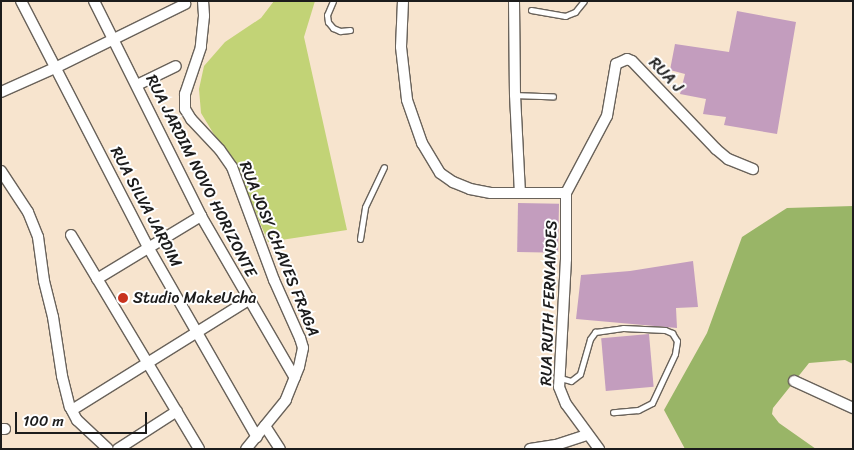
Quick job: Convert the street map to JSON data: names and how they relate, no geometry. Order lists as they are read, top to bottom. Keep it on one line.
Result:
{"streets":{"street":["RUA J","RUA JARDIM NOVO HORIZONTE","RUA SILVA JARDIM","RUA JOSY CHAVES FRAGA","RUA RUTH FERNANDES"]},"crossings":[["RUA J","RUA RUTH FERNANDES"],["RUA JARDIM NOVO HORIZONTE","RUA JOSY CHAVES FRAGA"],["RUA SILVA JARDIM","RUA JOSY CHAVES FRAGA"]],"places":["Studio MakeUcha"],"scale_bar":"100 m"}
